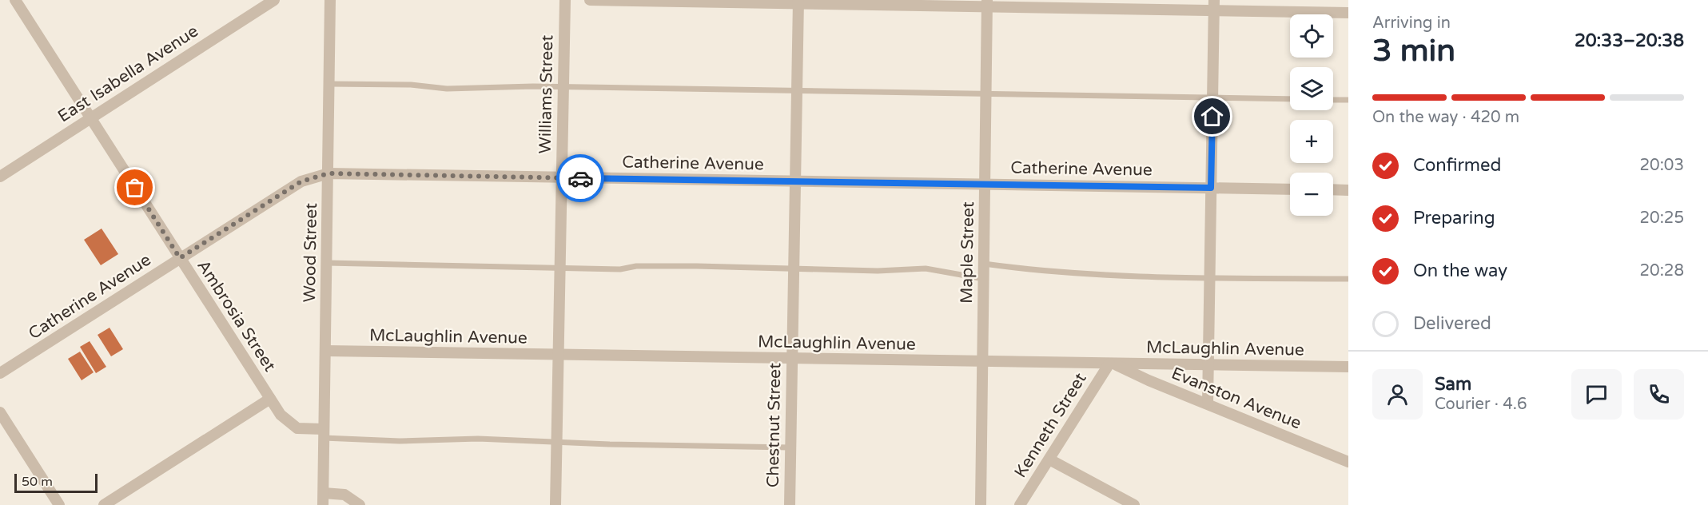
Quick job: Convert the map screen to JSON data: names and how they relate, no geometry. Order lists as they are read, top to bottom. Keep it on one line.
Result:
{"streets":{"street":["East Isabella Avenue","Williams Street","Catherine Avenue","Wood Street","Maple Street","Ambrosia Street","McLaughlin Avenue","Evanston Avenue","Chestnut Street","Kenneth Street"]},"crossings":[["East Isabella Avenue","Ambrosia Street"],["Williams Street","Catherine Avenue"],["Williams Street","McLaughlin Avenue"],["Catherine Avenue","Wood Street"],["Catherine Avenue","Maple Street"],["Catherine Avenue","Ambrosia Street"],["Catherine Avenue","Chestnut Street"],["Wood Street","Ambrosia Street"],["Wood Street","McLaughlin Avenue"],["Maple Street","McLaughlin Avenue"],["McLaughlin Avenue","Evanston Avenue"],["McLaughlin Avenue","Chestnut Street"],["McLaughlin Avenue","Kenneth Street"],["Evanston Avenue","Kenneth Street"]],"scale_bar":"50 m","page":{"heading":["3 min","Arriving in","20:33–20:38"],"panel":["Sam","Courier · 4.6"],"map_buttons":["+","−"],"bar":"On the way · 420 m","list":[["Confirmed","20:03"],["Preparing","20:25"],["On the way","20:28"],"Delivered"],"scale":"50 m"}}
